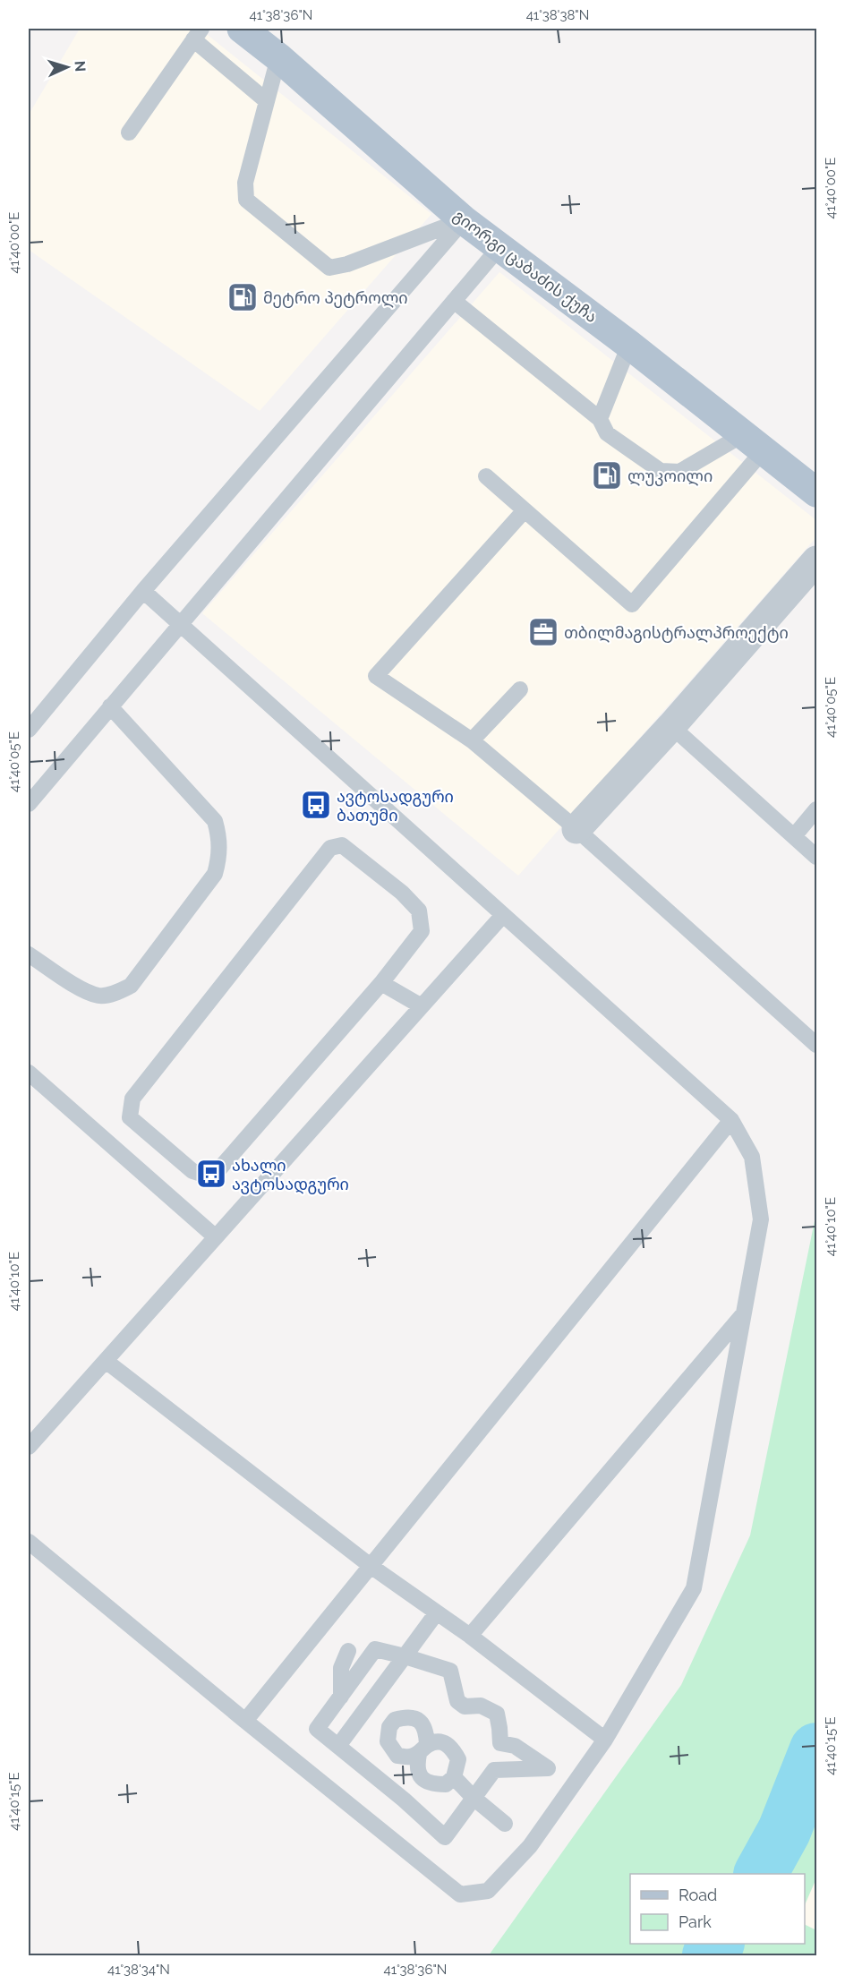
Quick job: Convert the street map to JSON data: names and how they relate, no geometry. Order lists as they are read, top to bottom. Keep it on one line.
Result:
{"streets":{"main road":["გიორგი ცაბაძის ქუჩა"]},"places":{"fuel station":["მეტრო პეტროლი","ლუკოილი"],"office":["თბილმაგისტრალპროექტი"],"bus stop":["ავტოსადგური ბათუმი","ახალი ავტოსადგური"]},"legend":["Road","Park"],"north":"right","coordinates":["41°38'36\"N","41°38'38\"N","41°40'00\"E","41°40'05\"E","41°40'10\"E","41°40'15\"E","41°38'34\"N"]}
